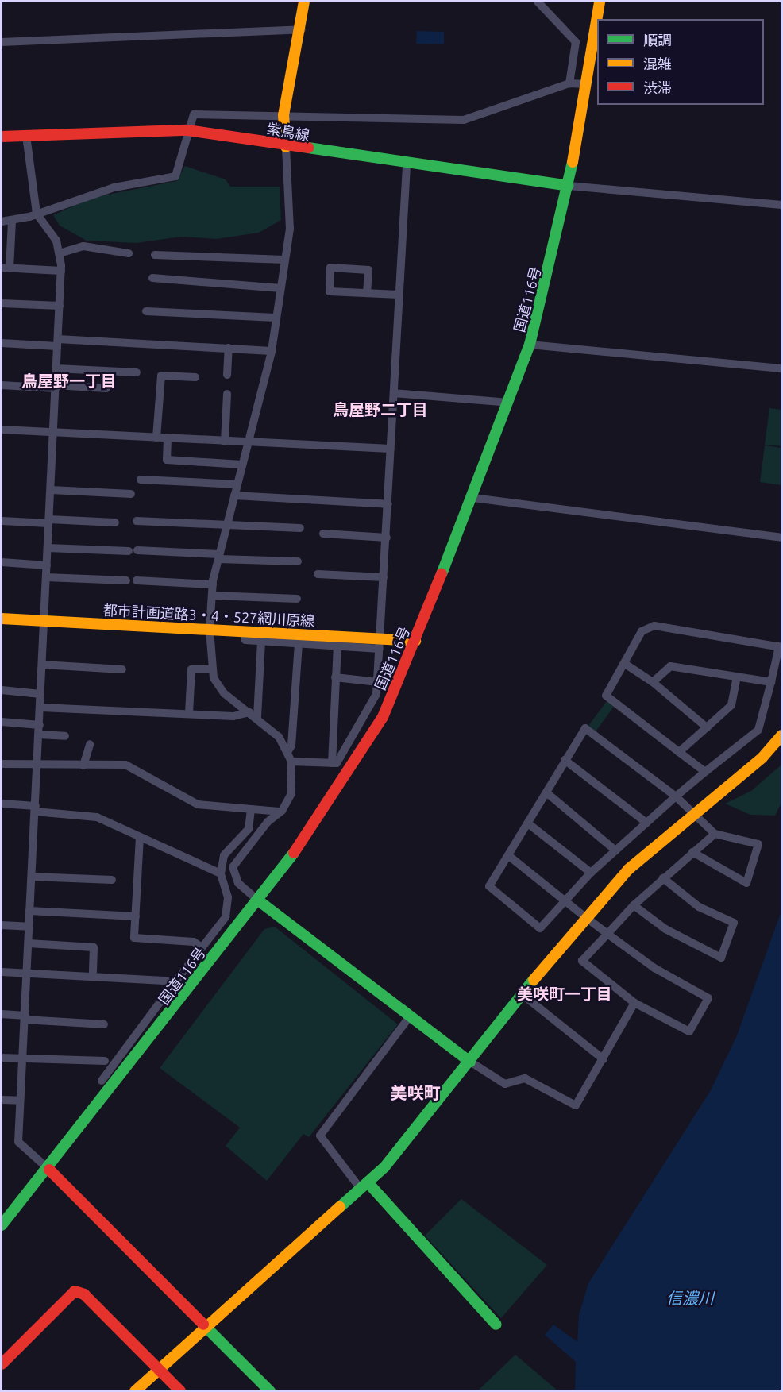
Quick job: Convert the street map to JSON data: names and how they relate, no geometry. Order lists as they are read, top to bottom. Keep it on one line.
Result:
{"streets":{"main road":["紫鳥線","国道116号","都市計画道路3・4・527網川原線"]},"crossings":[["紫鳥線","国道116号"],["国道116号","都市計画道路3・4・527網川原線"]],"districts":["鳥屋野一丁目","鳥屋野二丁目","美咲町一丁目","美咲町"],"water":["信濃川"],"legend":["順調","混雑","渋滞"]}
